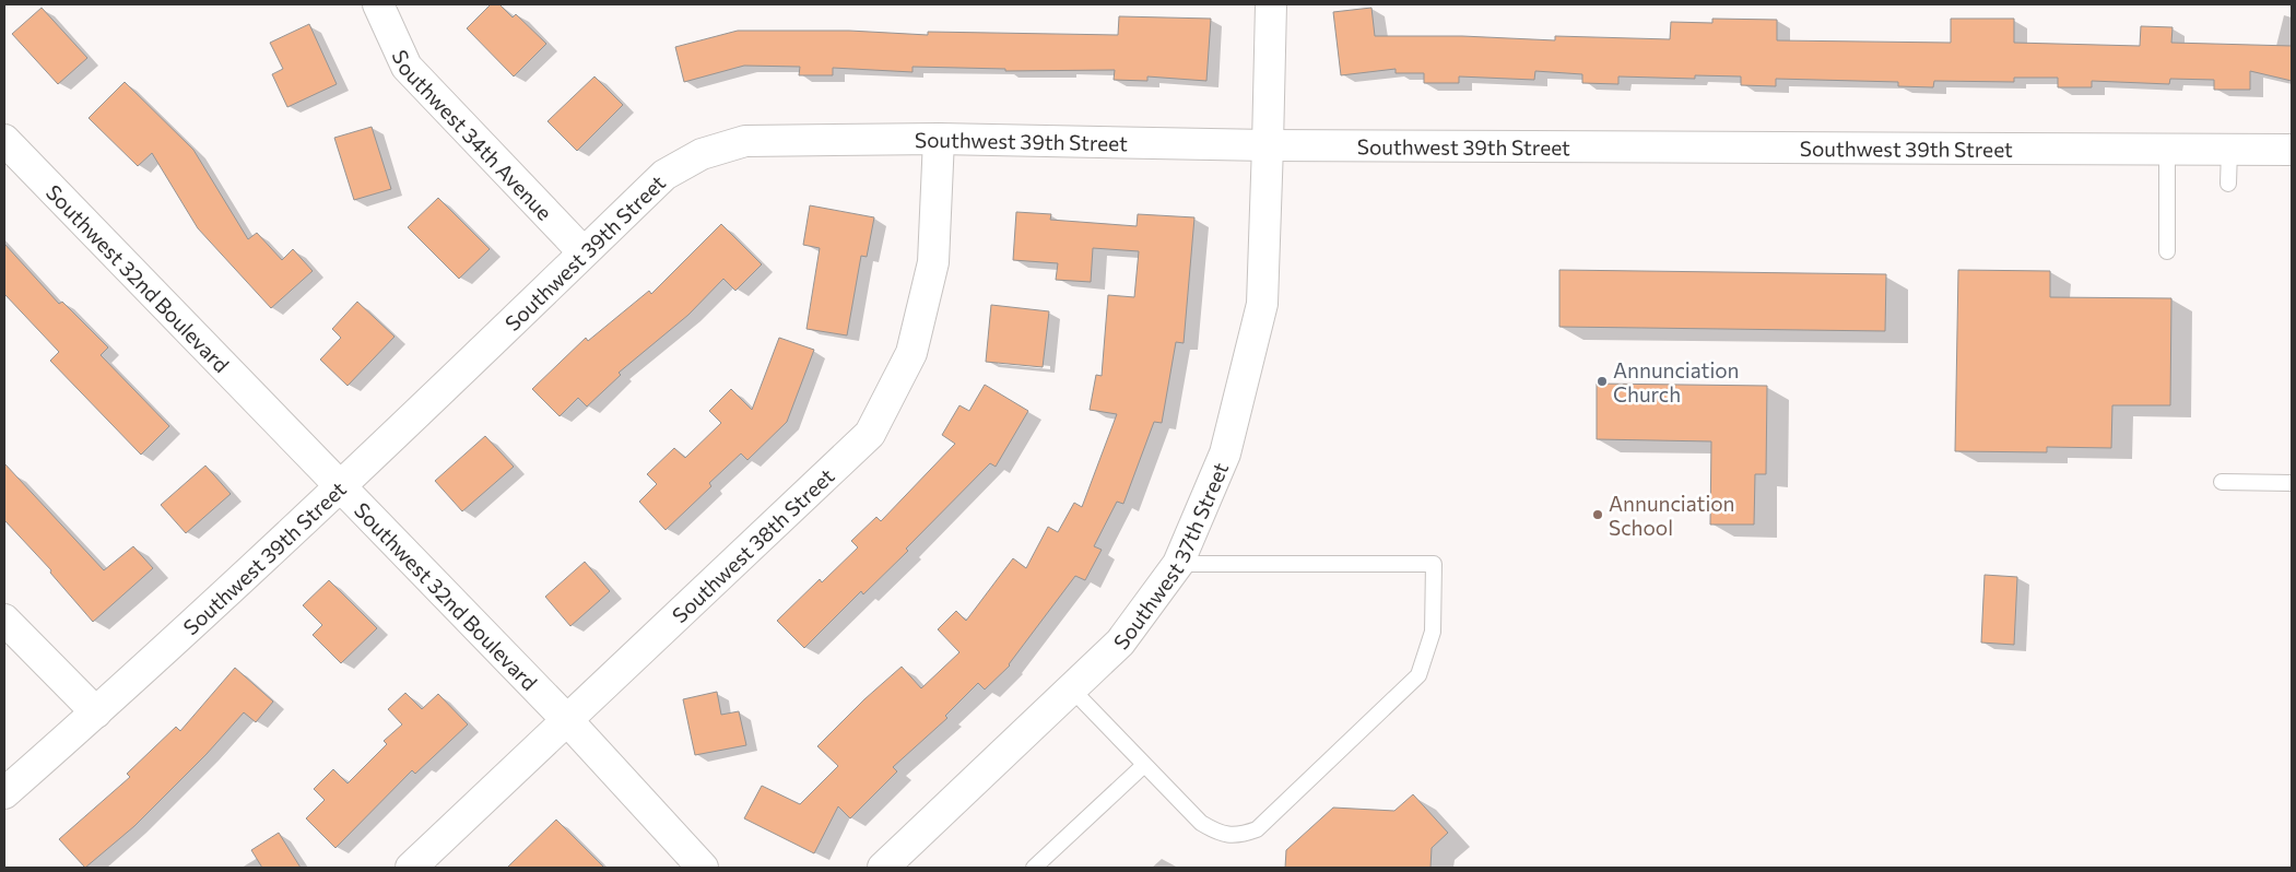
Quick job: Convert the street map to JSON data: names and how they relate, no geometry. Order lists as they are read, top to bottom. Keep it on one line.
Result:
{"streets":{"street":["Southwest 34th Avenue","Southwest 39th Street","Southwest 32nd Boulevard","Southwest 38th Street","Southwest 37th Street"]},"crossings":[["Southwest 34th Avenue","Southwest 39th Street"],["Southwest 39th Street","Southwest 32nd Boulevard"],["Southwest 39th Street","Southwest 38th Street"],["Southwest 39th Street","Southwest 37th Street"],["Southwest 32nd Boulevard","Southwest 38th Street"]],"places":["Annunciation Church","Annunciation School"]}
